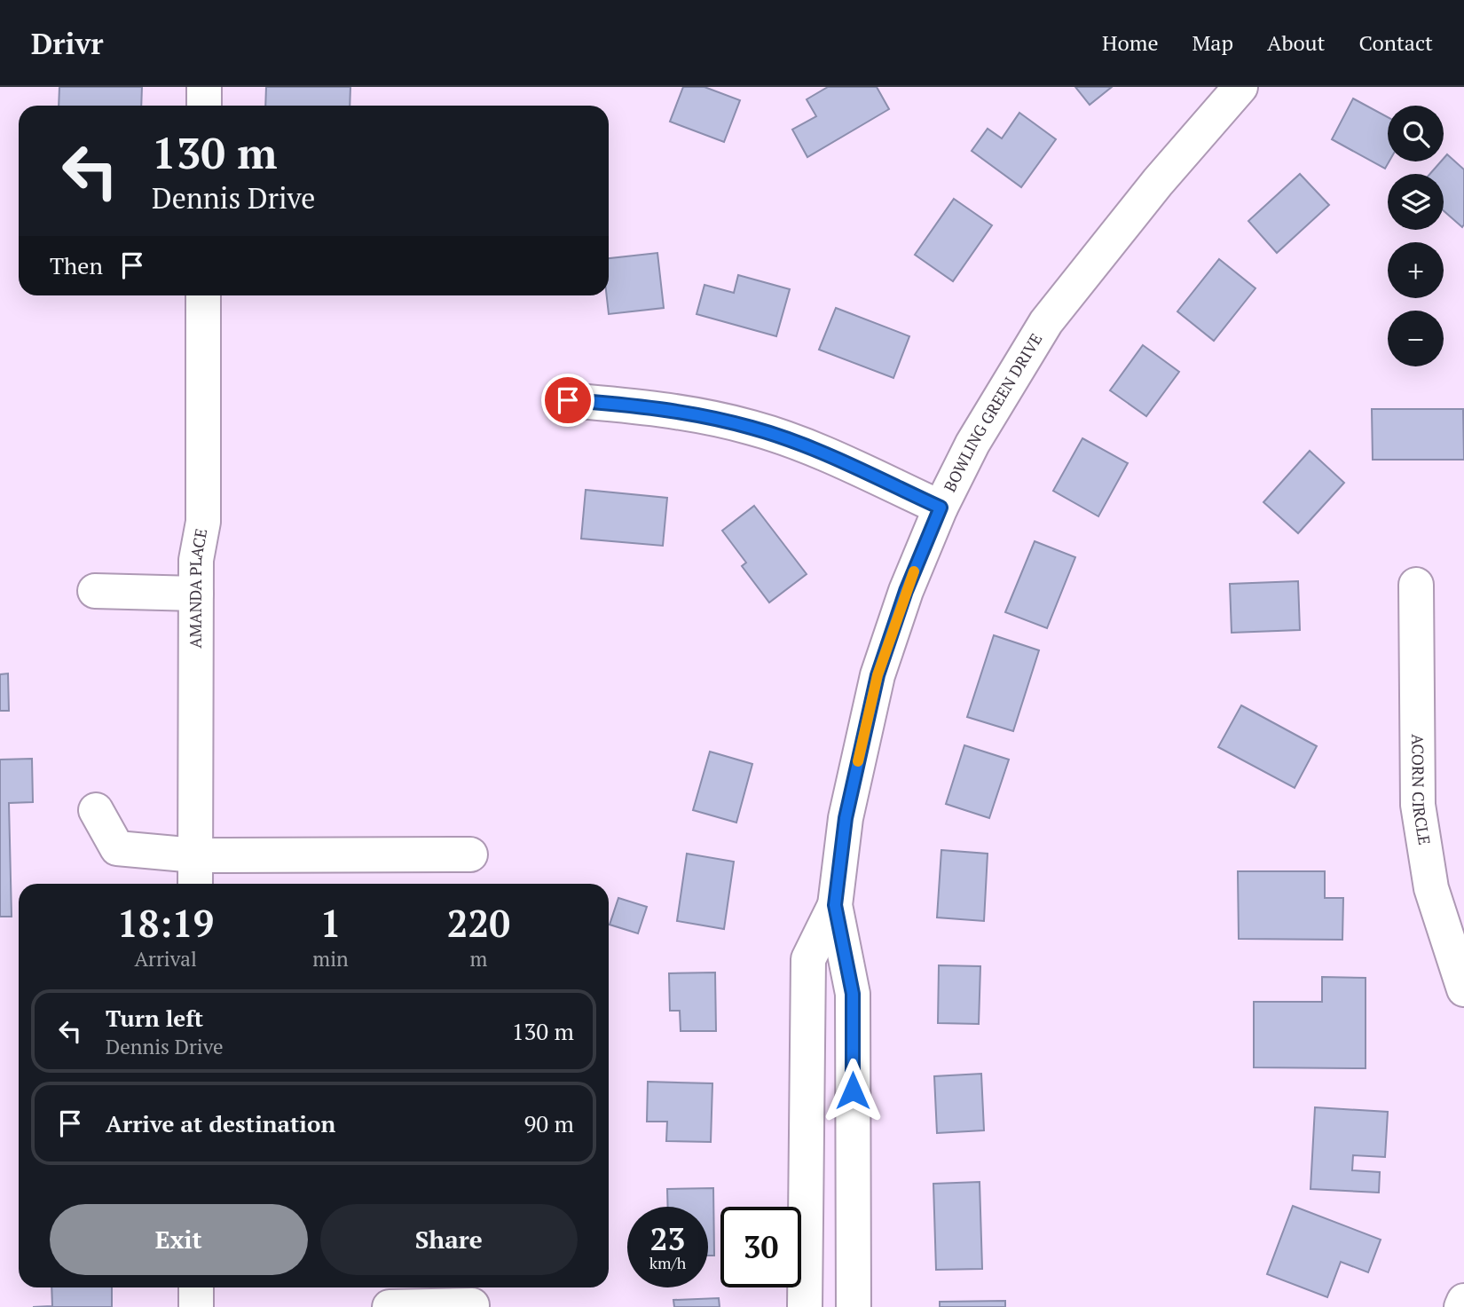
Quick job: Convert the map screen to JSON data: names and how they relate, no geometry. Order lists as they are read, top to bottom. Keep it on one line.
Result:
{"streets":{"street":["BOWLING GREEN DRIVE","AMANDA PLACE","ACORN CIRCLE"]},"page":{"header":"Drivr","nav":["Home","Map","About","Contact"],"map_buttons":["+","−"],"turn":["130 m","Dennis Drive"],"then":"Then","eta":["18:19","Arrival","1","min","220","m"],"list":[{"name":"Turn left","note":"Dennis Drive","value":"130 m"},{"name":"Arrive at destination","value":"90 m"}],"buttons":["Exit","Share"],"speed":"23 km/h","limit":"30"}}
